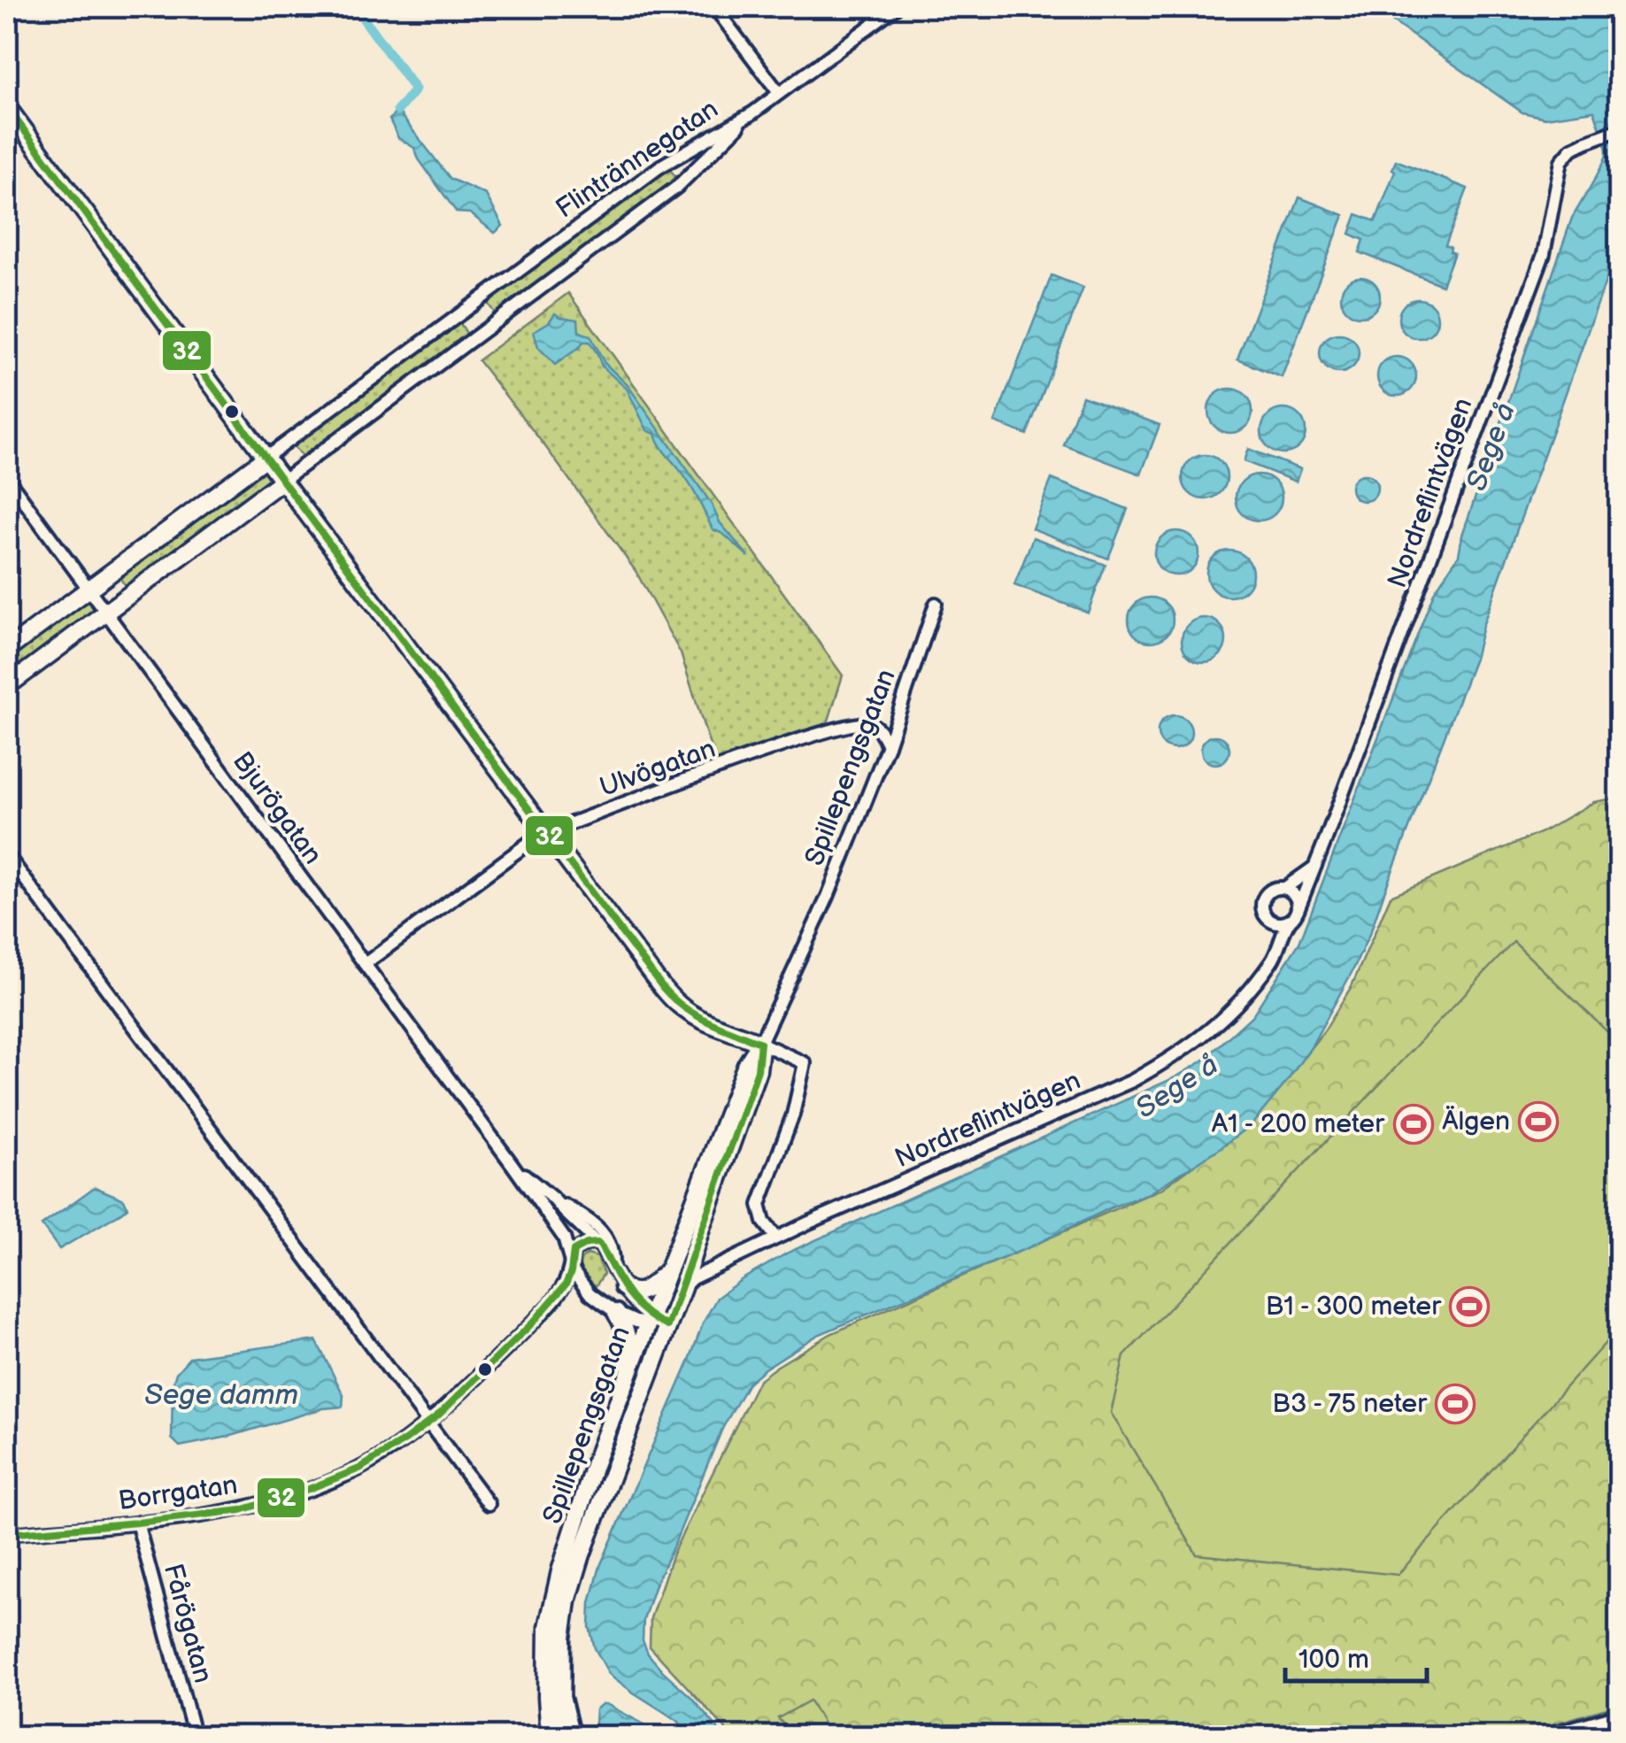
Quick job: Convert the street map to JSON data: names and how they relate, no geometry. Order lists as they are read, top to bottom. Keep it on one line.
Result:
{"streets":{"street":["Flintrännegatan","Nordreflintvägen","Spillepengsgatan","Ulvögatan","Bjurögatan","Borrgatan","Fårögatan"]},"crossings":[["Flintrännegatan","Bjurögatan"],["Nordreflintvägen","Spillepengsgatan"],["Spillepengsgatan","Ulvögatan"],["Spillepengsgatan","Bjurögatan"],["Ulvögatan","Bjurögatan"],["Bjurögatan","Borrgatan"],["Borrgatan","Fårögatan"]],"water":["Sege å","Sege damm"],"places":{"sports":["Älgen","A1 - 200 meter","B1 - 300 meter","B3 - 75 neter"]},"lines":["transit line 32"],"scale_bar":"100 m"}
